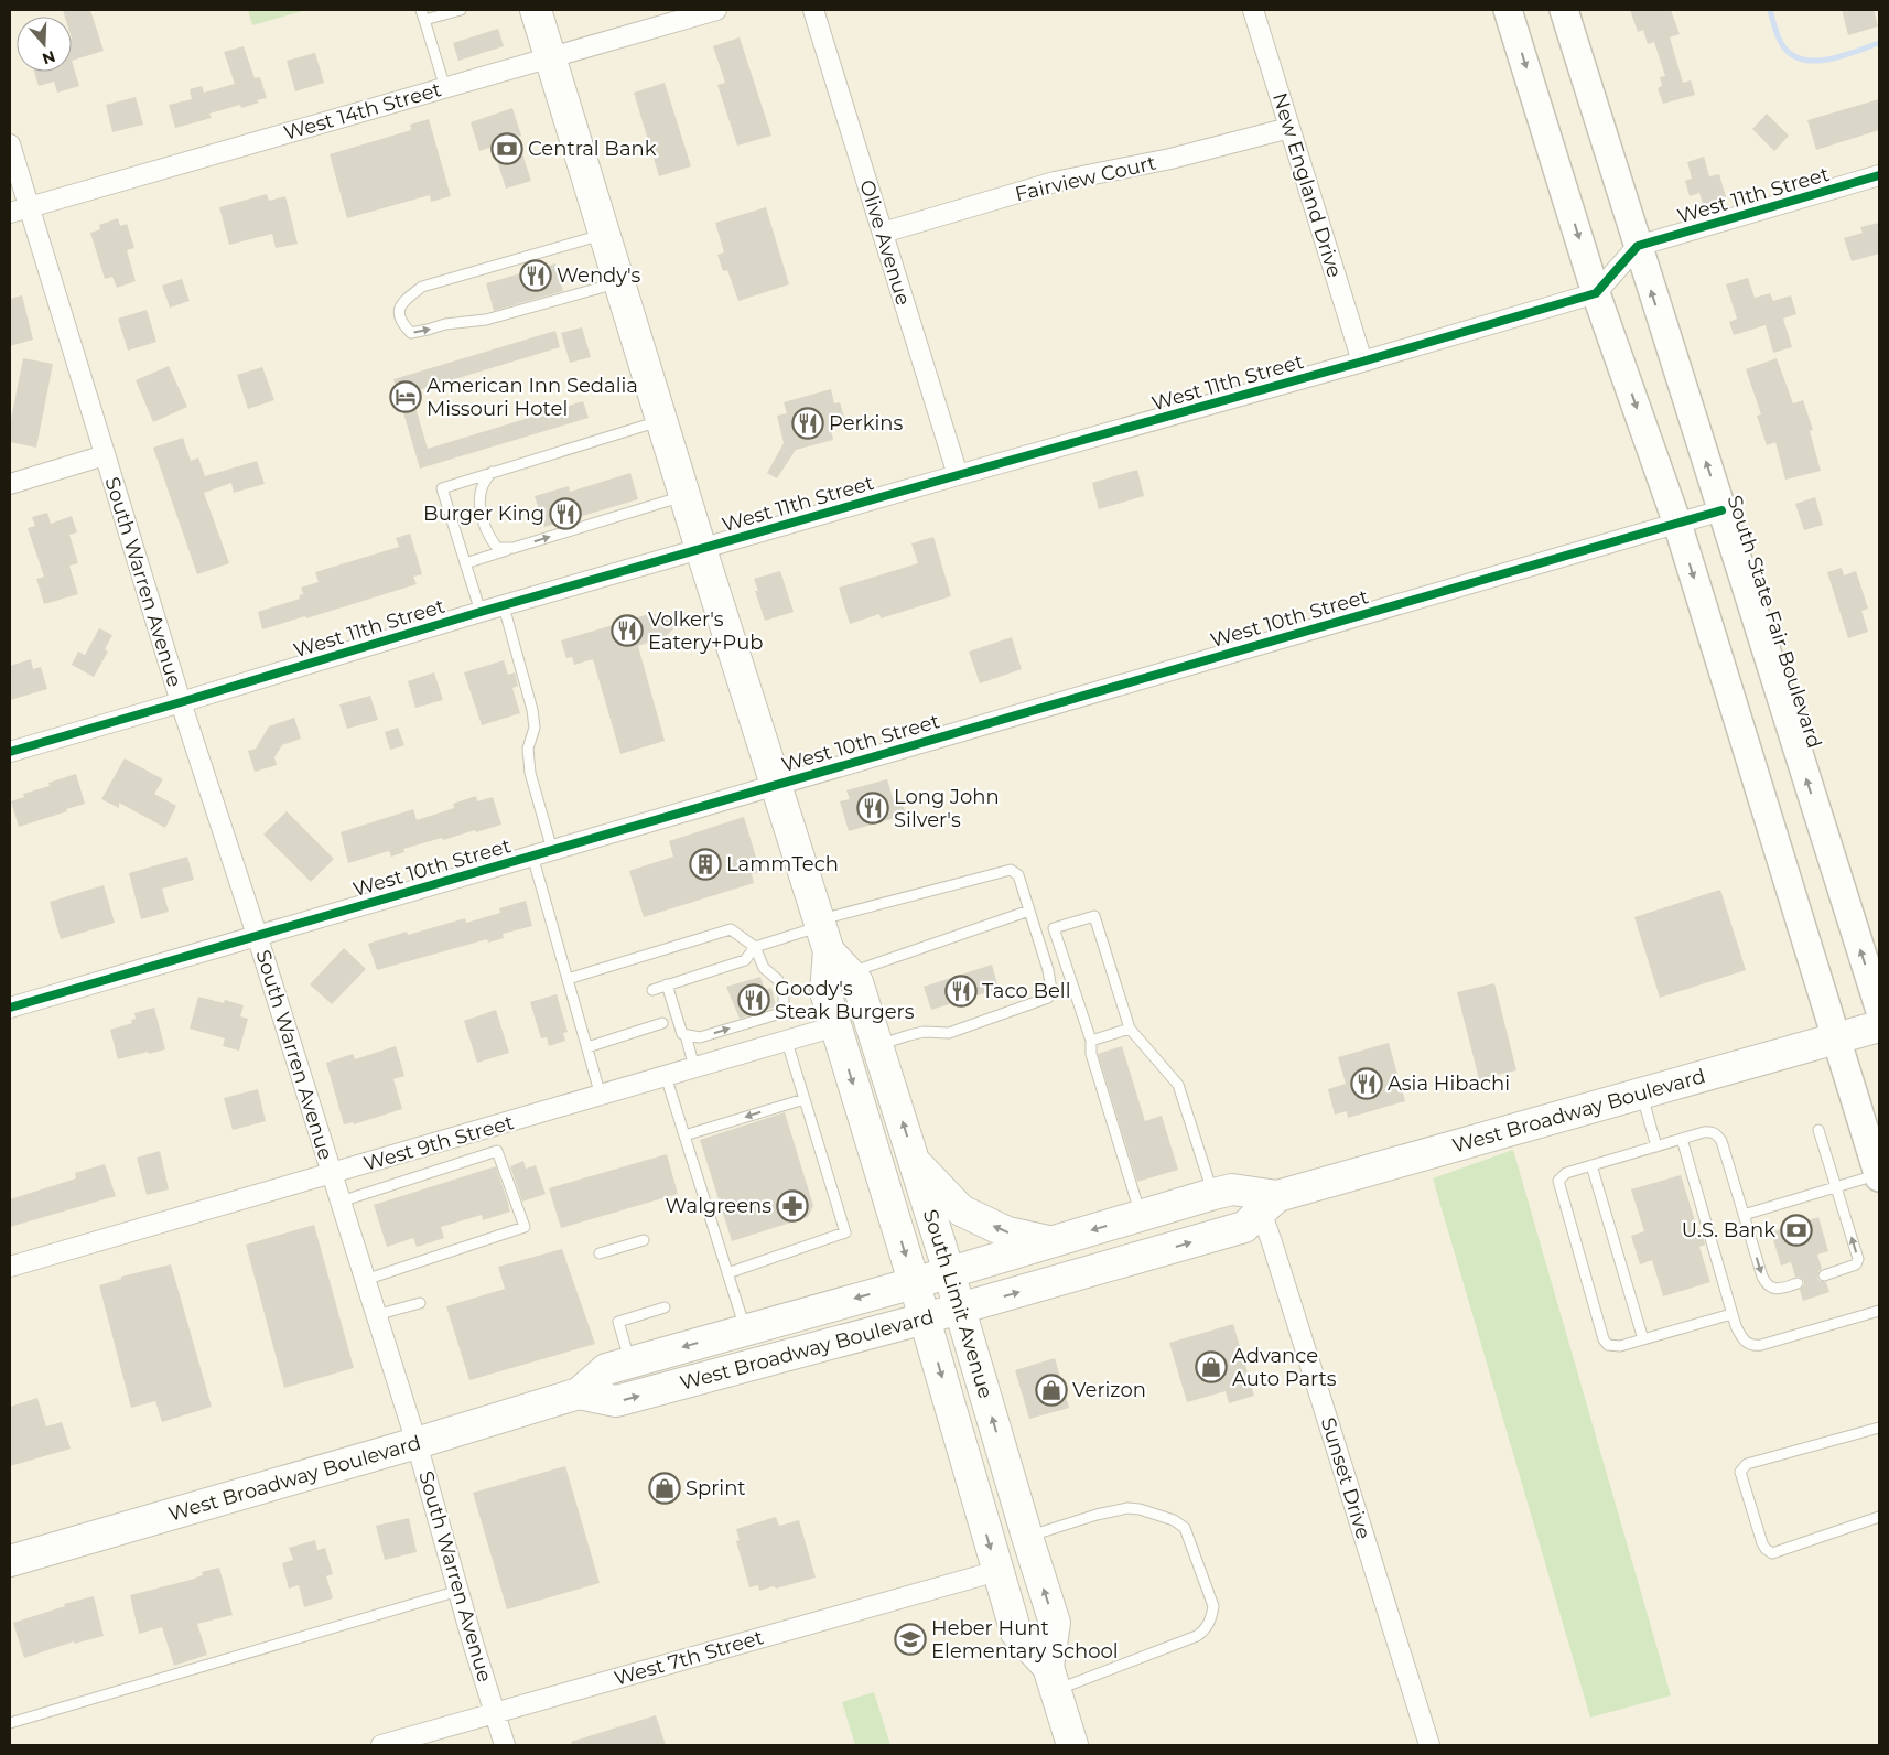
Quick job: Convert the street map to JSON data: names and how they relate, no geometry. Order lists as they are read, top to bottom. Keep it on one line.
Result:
{"streets":{"highway":["West Broadway Boulevard","South Limit Avenue"],"street":["West 14th Street","Fairview Court","New England Drive","West 11th Street","Olive Avenue","South Warren Avenue","West 10th Street","South State Fair Boulevard","West 9th Street","Sunset Drive","West 7th Street"]},"crossings":[["West 14th Street","South Warren Avenue"],["West 14th Street","South Limit Avenue"],["Fairview Court","New England Drive"],["Fairview Court","Olive Avenue"],["New England Drive","West 11th Street"],["West 11th Street","Olive Avenue"],["West 11th Street","South Warren Avenue"],["West 11th Street","South State Fair Boulevard"],["West 11th Street","South Limit Avenue"],["South Warren Avenue","West 10th Street"],["South Warren Avenue","West Broadway Boulevard"],["South Warren Avenue","West 9th Street"],["South Warren Avenue","West 7th Street"],["West 10th Street","South State Fair Boulevard"],["West 10th Street","South Limit Avenue"],["West Broadway Boulevard","South Limit Avenue"],["West Broadway Boulevard","Sunset Drive"],["West 9th Street","South Limit Avenue"],["South Limit Avenue","West 7th Street"]],"places":{"bank":["Central Bank","U.S. Bank"],"restaurant":["Wendy's","Perkins","Burger King","Volker's Eatery+Pub","Long John Silver's","Taco Bell","Goody's Steak Burgers","Asia Hibachi"],"hotel":["American Inn Sedalia Missouri Hotel"],"building":["LammTech"],"pharmacy":["Walgreens"],"shop":["Advance Auto Parts","Verizon","Sprint"],"school or university":["Heber Hunt Elementary School"]},"north":"bottom"}
